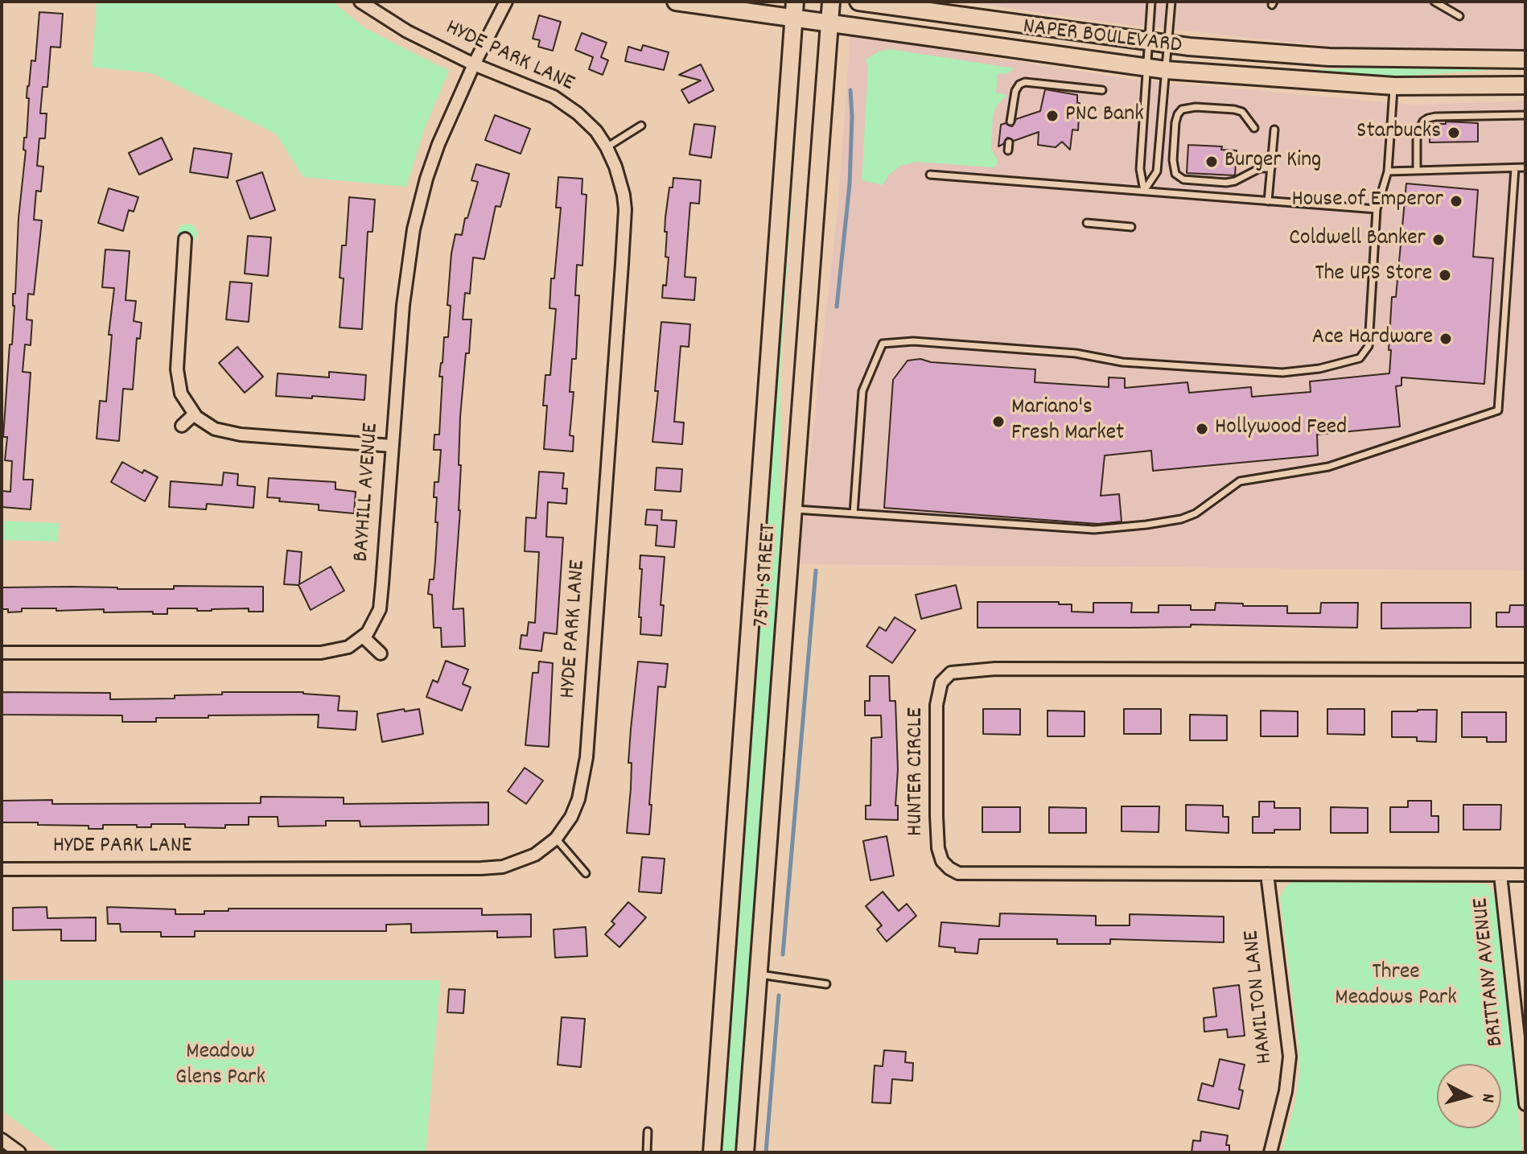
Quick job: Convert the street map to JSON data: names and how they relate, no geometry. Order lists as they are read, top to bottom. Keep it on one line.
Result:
{"streets":{"main road":["NAPER BOULEVARD","75TH STREET"],"street":["HYDE PARK LANE","BAYHILL AVENUE","HUNTER CIRCLE","BRITTANY AVENUE","HAMILTON LANE"]},"crossings":[["NAPER BOULEVARD","75TH STREET"],["HYDE PARK LANE","BAYHILL AVENUE"],["HUNTER CIRCLE","BRITTANY AVENUE"],["HUNTER CIRCLE","HAMILTON LANE"]],"parks":["Three Meadows Park","Meadow Glens Park"],"places":["PNC Bank","Starbucks","Burger King","House of Emperor","Coldwell Banker","The UPS Store","Ace Hardware","Mariano's Fresh Market","Hollywood Feed"],"north":"right"}
